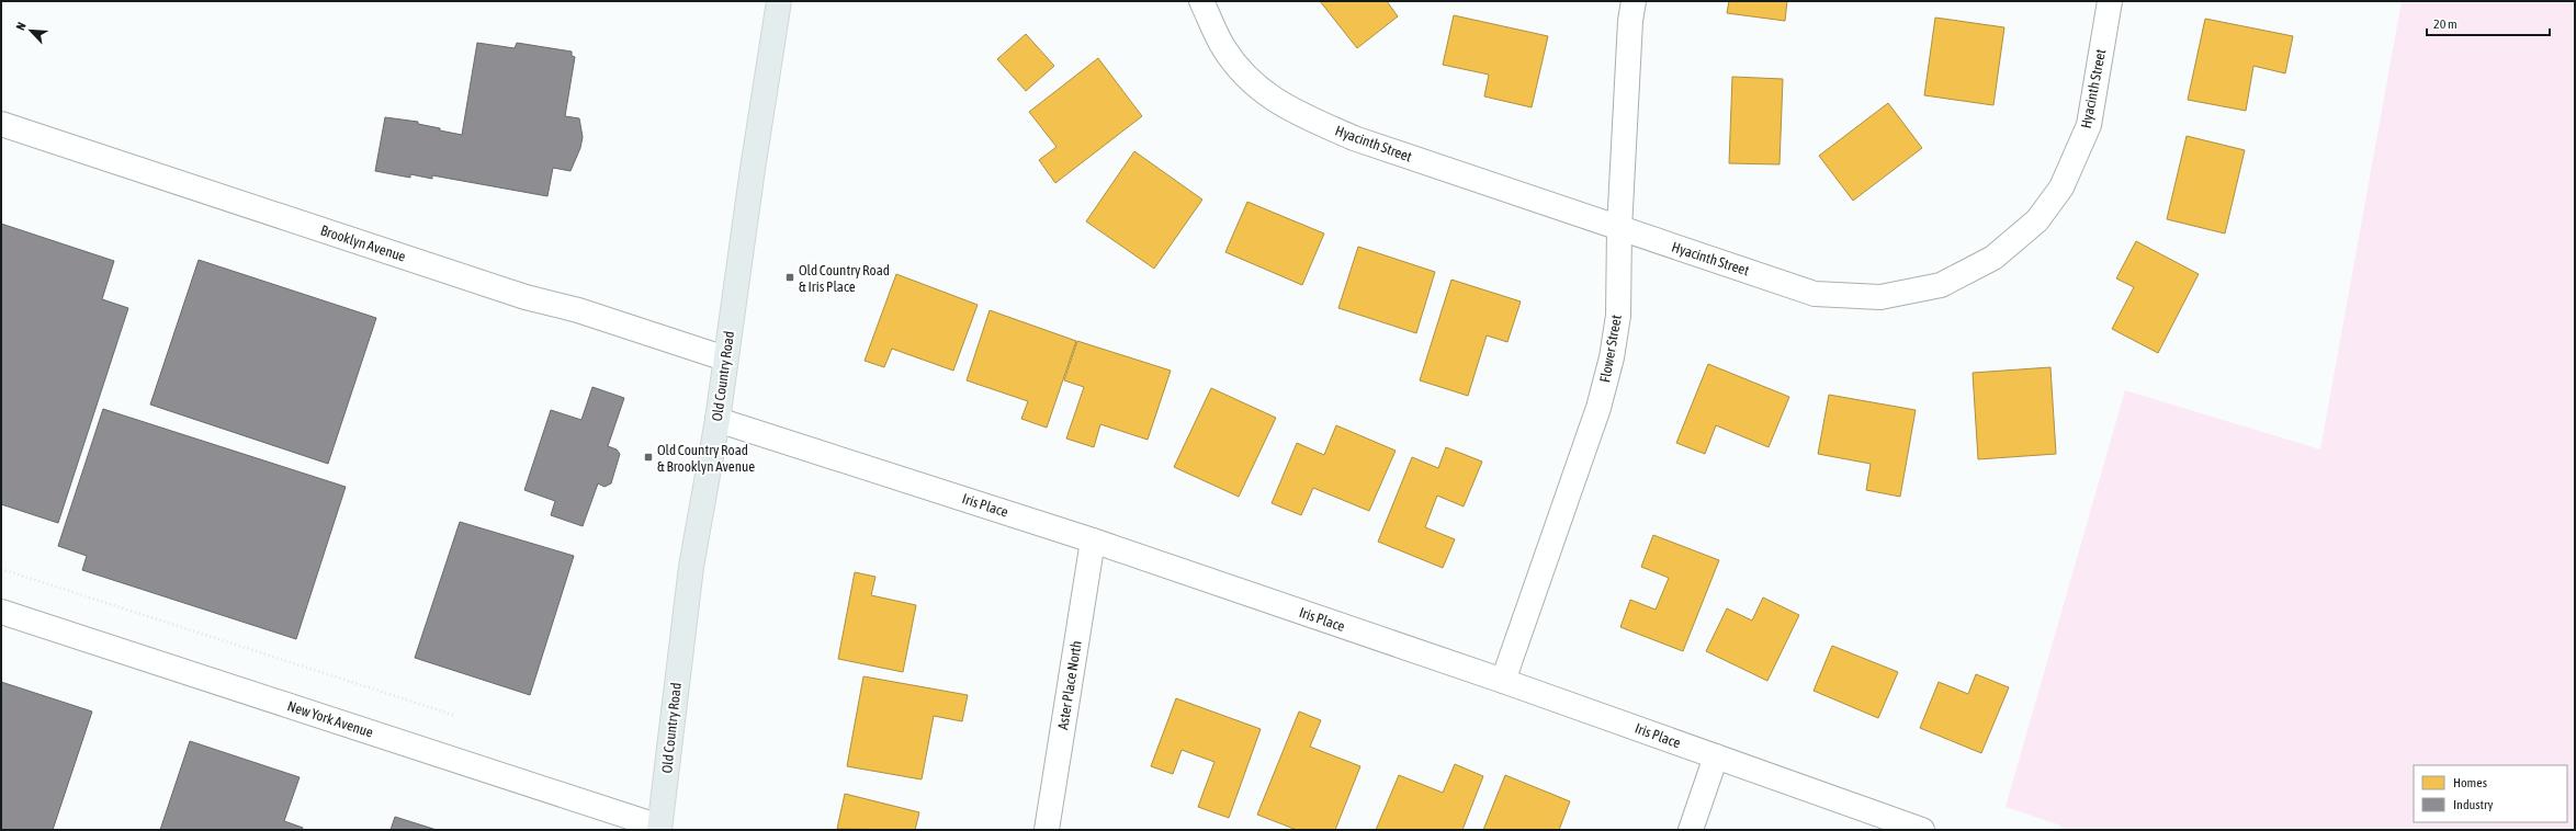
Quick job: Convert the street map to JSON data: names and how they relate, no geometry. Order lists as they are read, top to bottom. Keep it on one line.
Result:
{"streets":{"main road":["Old Country Road"],"street":["Hyacinth Street","Brooklyn Avenue","Flower Street","Iris Place","Aster Place North","New York Avenue"]},"crossings":[["Hyacinth Street","Flower Street"],["Brooklyn Avenue","Old Country Road"],["Flower Street","Iris Place"],["Old Country Road","Iris Place"],["Old Country Road","New York Avenue"],["Iris Place","Aster Place North"]],"places":{"transit":["Old Country Road & Iris Place","Old Country Road & Brooklyn Avenue"]},"legend":["Homes","Industry"],"scale_bar":"20 m","north":"top left"}
